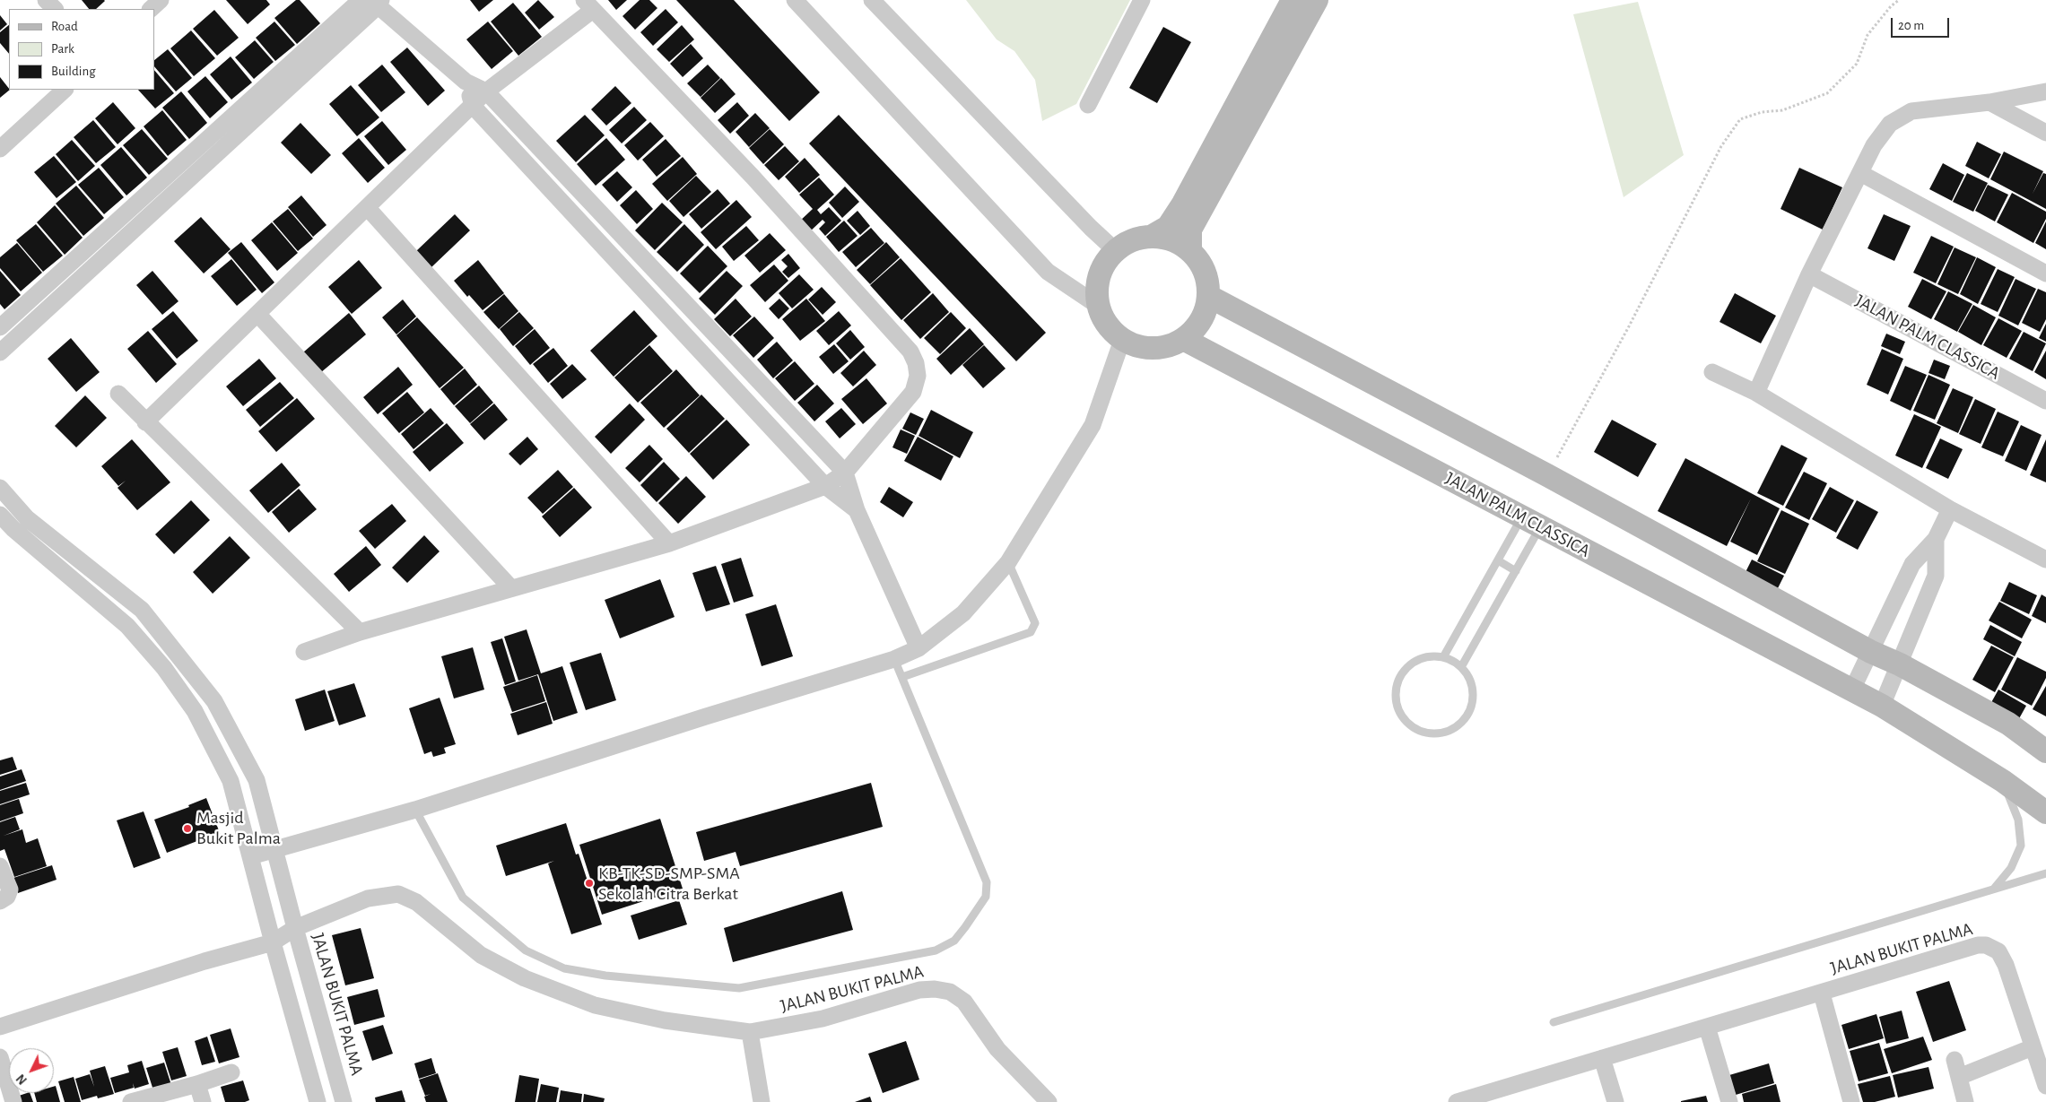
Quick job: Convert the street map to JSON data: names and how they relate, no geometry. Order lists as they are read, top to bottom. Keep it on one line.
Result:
{"streets":{"street":["JALAN PALM CLASSICA","JALAN BUKIT PALMA"]},"places":["Masjid Bukit Palma","KB-TK-SD-SMP-SMA Sekolah Citra Berkat"],"legend":["Road","Park","Building"],"scale_bar":"20 m","north":"bottom left"}
